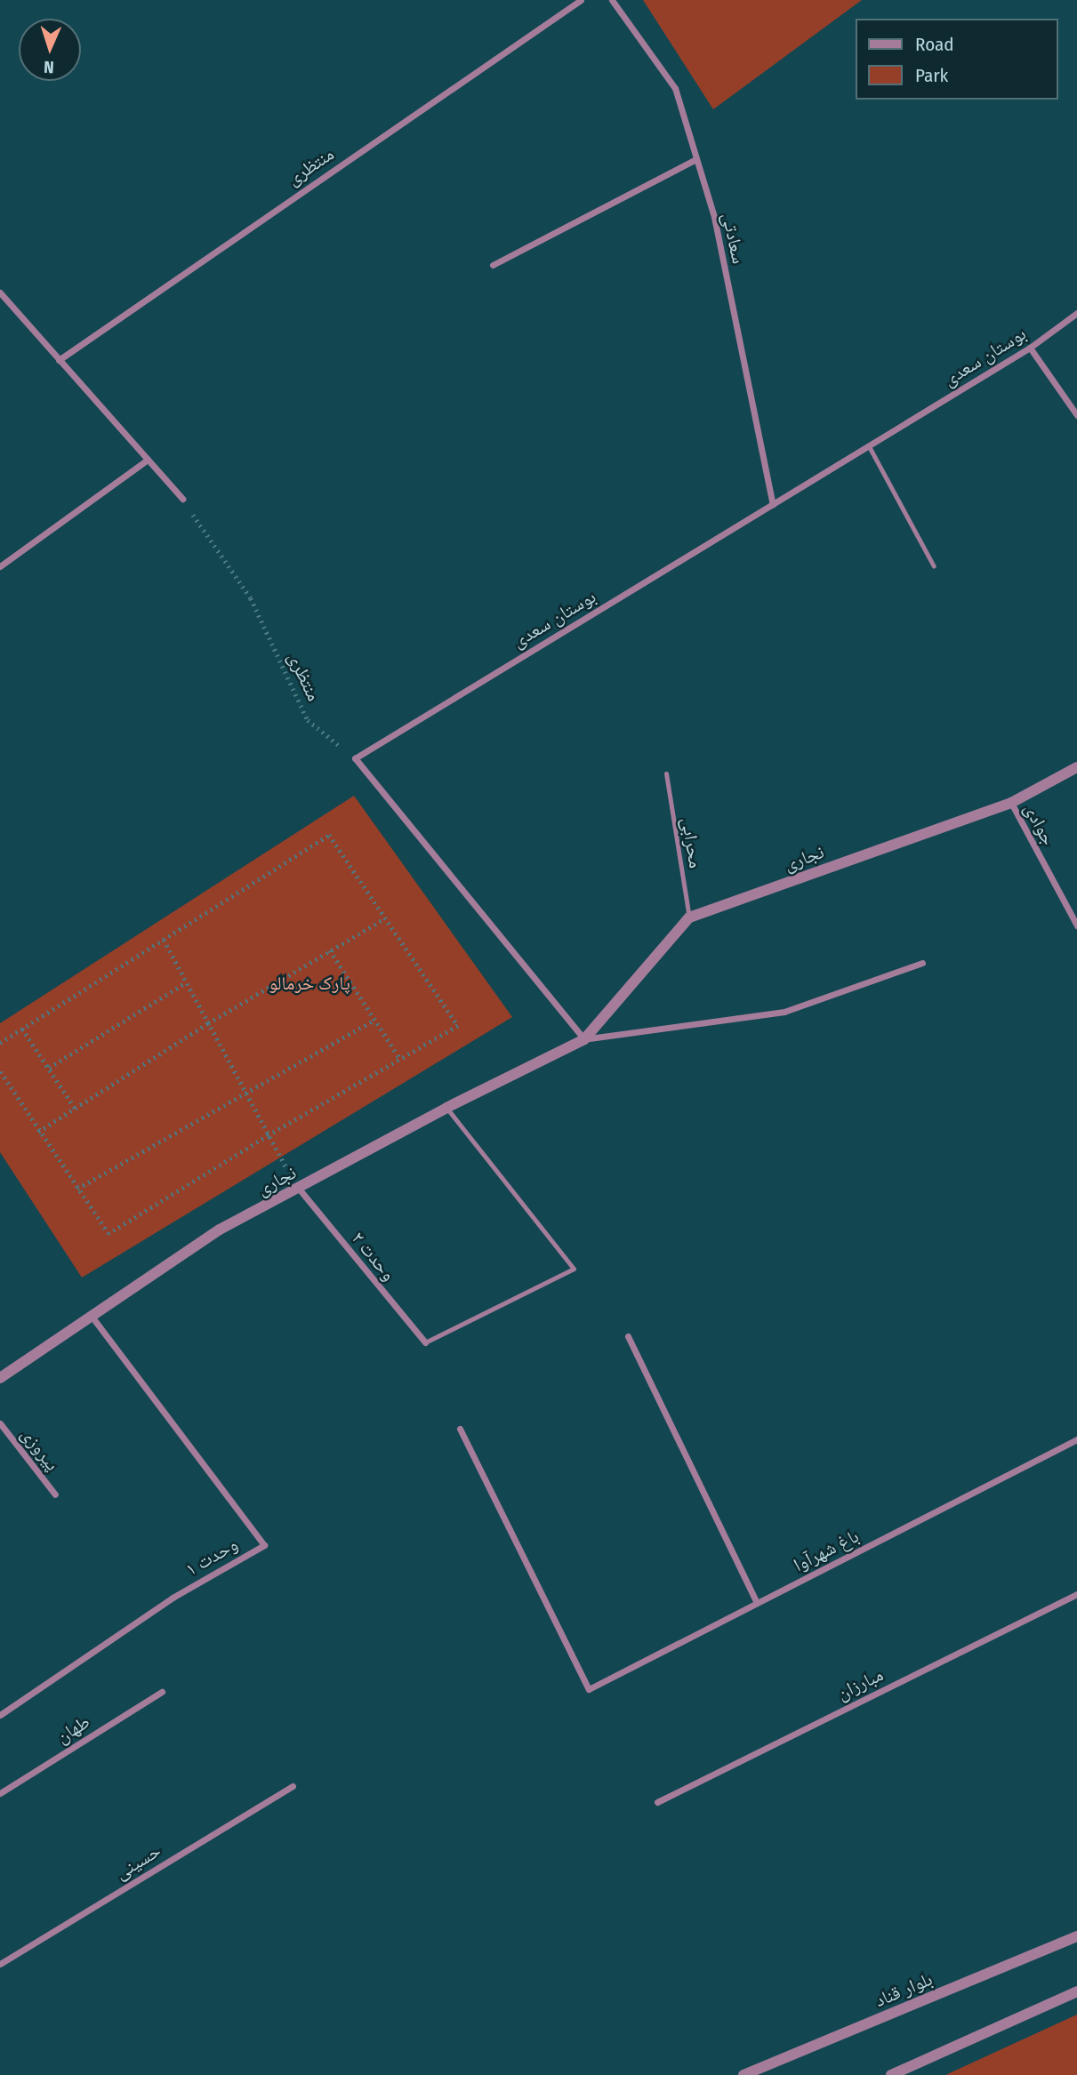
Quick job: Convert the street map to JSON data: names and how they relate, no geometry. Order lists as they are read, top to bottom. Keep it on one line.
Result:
{"streets":{"street":["منتظری","سعادتی","بوستان سعدی","جوادی","نجاری","وحدت ۲","پیروزی","باغ شهرآوا","وحدت ۱","مبارزان","طهان","حسینی","بلوار قناد"],"lane":["محرابی"]},"crossings":[["منتظری","بوستان سعدی"],["سعادتی","بوستان سعدی"],["جوادی","نجاری"],["محرابی","نجاری"],["نجاری","وحدت ۲"],["نجاری","وحدت ۱"]],"parks":["پارک خرمالو"],"legend":["Road","Park"],"north":"bottom"}
